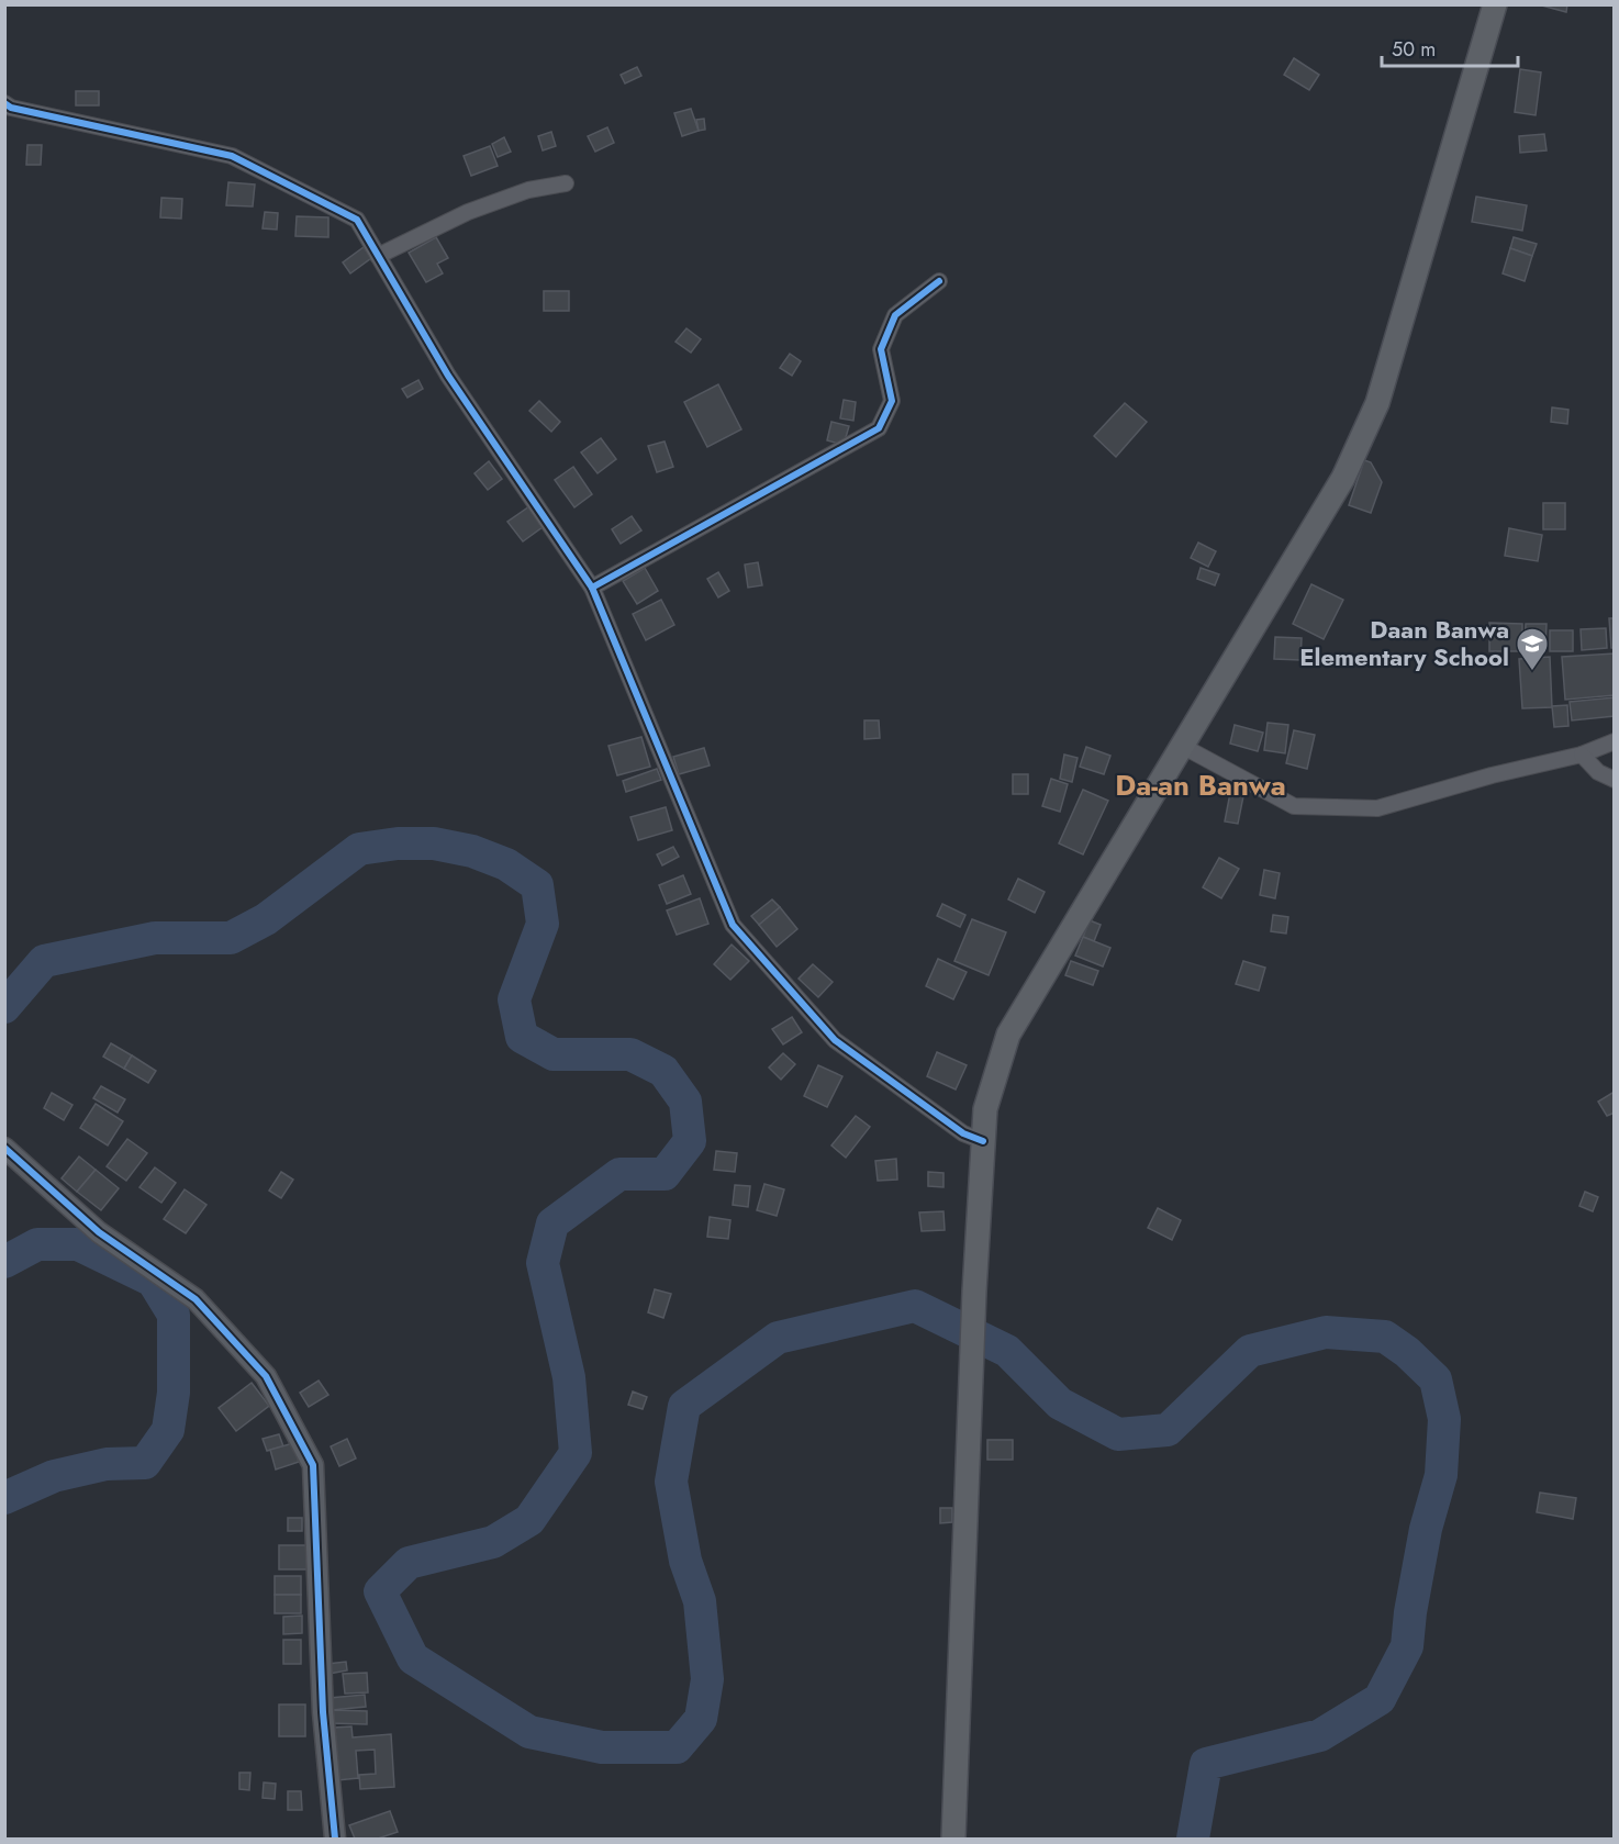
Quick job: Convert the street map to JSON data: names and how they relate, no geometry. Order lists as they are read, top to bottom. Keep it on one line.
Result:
{"districts":["Da-an Banwa"],"places":{"school or university":["Daan Banwa Elementary School"]},"scale_bar":"50 m"}
